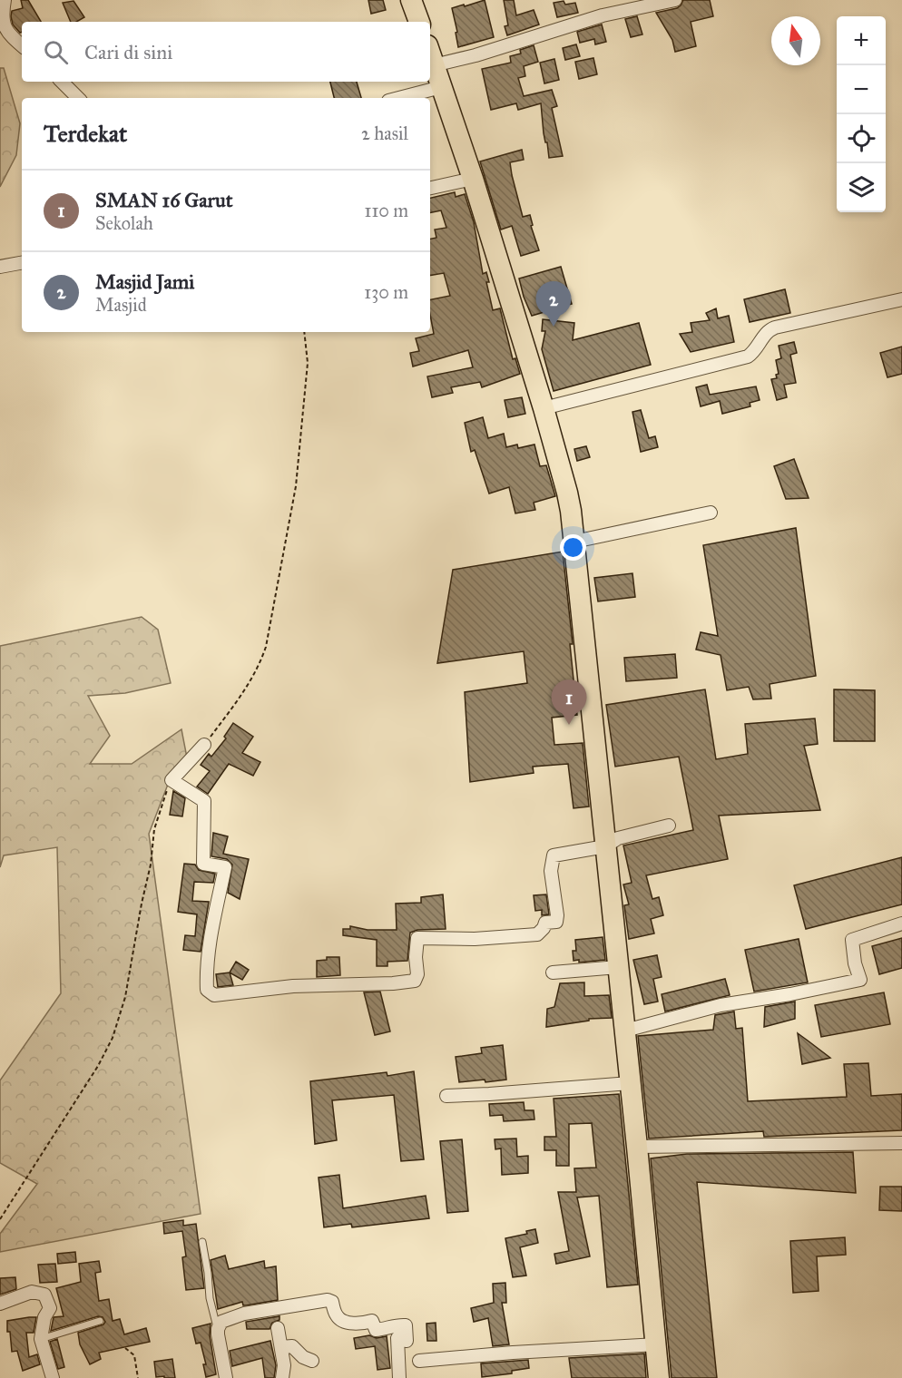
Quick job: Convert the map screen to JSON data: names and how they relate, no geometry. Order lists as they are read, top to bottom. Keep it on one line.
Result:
{"north":"top","page":{"map_buttons":["+","−"],"search":"Cari di sini","heading":["Terdekat","2 hasil"],"list":[{"mark":"1","name":"SMAN 16 Garut","note":"Sekolah","value":"110 m"},{"mark":"2","name":"Masjid Jami","note":"Masjid","value":"130 m"}],"pins":["2","1"]}}
